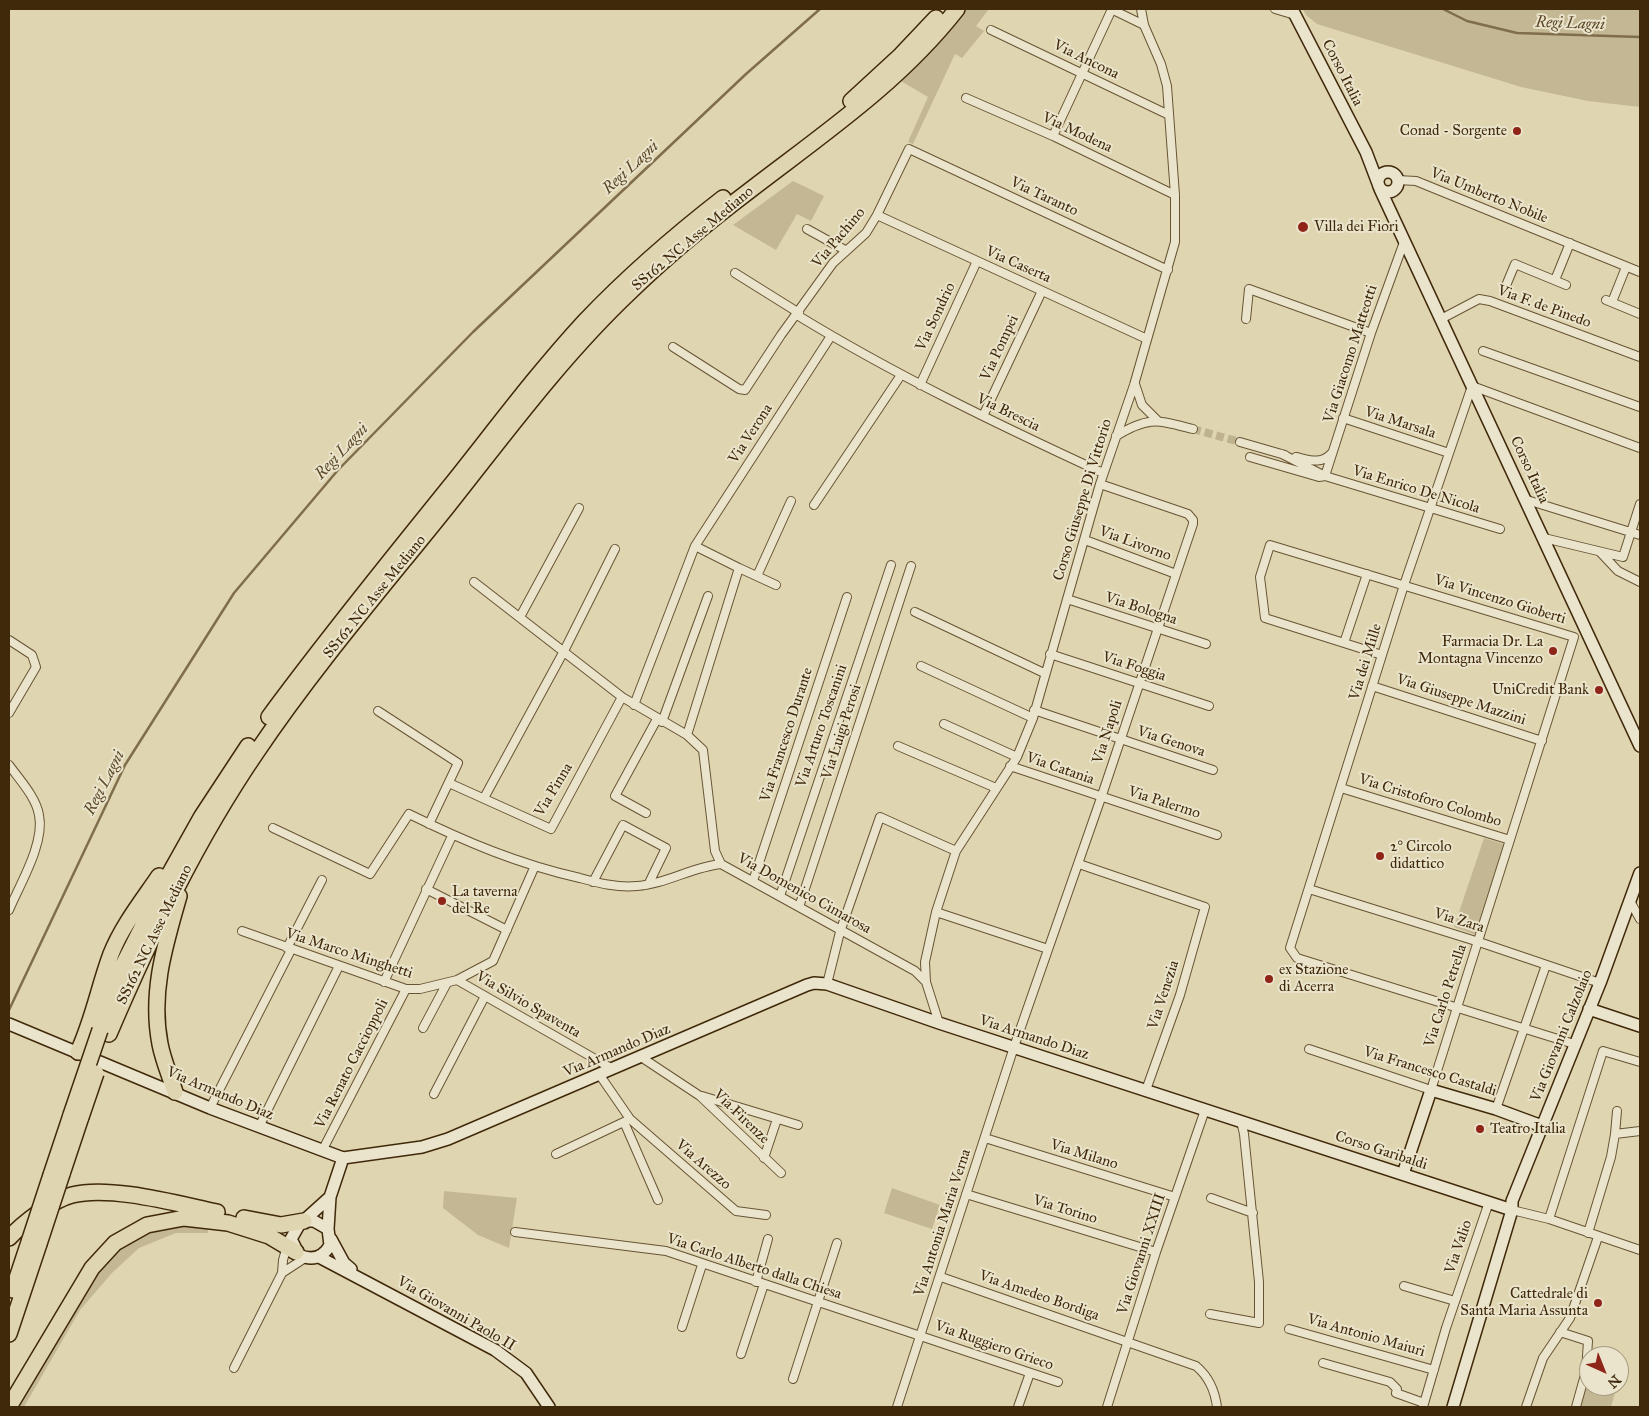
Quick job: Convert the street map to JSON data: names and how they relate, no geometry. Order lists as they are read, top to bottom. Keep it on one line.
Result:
{"streets":{"highway":["SS162 NC Asse Mediano"],"main road":["Corso Italia","Via Carlo Petrella","Via Giovanni Calzolaio","Via Armando Diaz","Via Francesco Castaldi","Corso Garibaldi","Via Giovanni Paolo II"],"street":["Via Ancona","Via Modena","Via Umberto Nobile","Via Taranto","Via Pachino","Via Caserta","Via F. de Pinedo","Via Sondrio","Via Pompei","Via Giacomo Matteotti","Via Brescia","Via Marsala","Via Verona","Via Enrico De Nicola","Corso Giuseppe Di Vittorio","Via Livorno","Via Vincenzo Gioberti","Via Bologna","Via dei Mille","Via Foggia","Via Giuseppe Mazzini","Via Arturo Toscanini","Via Luigi Perosi","Via Napoli","Via Francesco Durante","Via Genova","Via Catania","Via Pinna","Via Cristoforo Colombo","Via Palermo","Via Domenico Cimarosa","Via Zara","Via Marco Minghetti","Via Venezia","Via Silvio Spaventa","Via Renato Caccioppoli","Via Firenze","Via Milano","Via Arezzo","Via Torino","Via Antonia Maria Verna","Via Valio","Via Giovanni XXIII","Via Carlo Alberto dalla Chiesa","Via Amedeo Bordiga","Via Antonio Maiuri","Via Ruggiero Grieco"]},"crossings":[["Via Ancona","Corso Giuseppe Di Vittorio"],["Corso Italia","Via Umberto Nobile"],["Corso Italia","Via F. de Pinedo"],["Corso Italia","Via Giacomo Matteotti"],["Corso Italia","Via Vincenzo Gioberti"],["Corso Italia","Via dei Mille"],["Via Modena","Corso Giuseppe Di Vittorio"],["Via Taranto","Via Pachino"],["Via Taranto","Corso Giuseppe Di Vittorio"],["Via Pachino","Via Caserta"],["Via Pachino","Via Brescia"],["Via Caserta","Via Sondrio"],["Via Caserta","Via Pompei"],["Via Caserta","Corso Giuseppe Di Vittorio"],["Via Sondrio","Via Brescia"],["Via Pompei","Via Brescia"],["Via Giacomo Matteotti","Via Marsala"],["Via Giacomo Matteotti","Via Enrico De Nicola"],["Via Brescia","Via Verona"],["Via Brescia","Corso Giuseppe Di Vittorio"],["Via Marsala","Via dei Mille"],["Via Verona","Via Domenico Cimarosa"],["Via Enrico De Nicola","Via dei Mille"],["Corso Giuseppe Di Vittorio","Via Livorno"],["Corso Giuseppe Di Vittorio","Via Bologna"],["Corso Giuseppe Di Vittorio","Via Foggia"],["Corso Giuseppe Di Vittorio","Via Napoli"],["Corso Giuseppe Di Vittorio","Via Genova"],["Corso Giuseppe Di Vittorio","Via Catania"],["Corso Giuseppe Di Vittorio","Via Domenico Cimarosa"],["Via Livorno","Via Napoli"],["Via Vincenzo Gioberti","Via dei Mille"],["Via Bologna","Via Napoli"],["Via dei Mille","Via Giuseppe Mazzini"],["Via dei Mille","Via Cristoforo Colombo"],["Via dei Mille","Via Zara"],["Via dei Mille","Via Carlo Petrella"],["Via Foggia","Via Napoli"],["Via Arturo Toscanini","Via Domenico Cimarosa"],["Via Luigi Perosi","Via Domenico Cimarosa"],["Via Napoli","Via Genova"],["Via Napoli","Via Catania"],["Via Napoli","Via Palermo"],["Via Napoli","Via Venezia"],["Via Napoli","Via Armando Diaz"],["Via Napoli","Via Antonia Maria Verna"],["Via Francesco Durante","Via Domenico Cimarosa"],["Via Catania","Via Palermo"],["Via Pinna","Via Domenico Cimarosa"],["Via Cristoforo Colombo","Via Carlo Petrella"],["Via Zara","Via Carlo Petrella"],["Via Zara","Via Giovanni Calzolaio"],["Via Marco Minghetti","Via Silvio Spaventa"],["Via Marco Minghetti","Via Renato Caccioppoli"],["Via Venezia","Via Armando Diaz"],["Via Carlo Petrella","Via Francesco Castaldi"],["Via Carlo Petrella","Corso Garibaldi"],["Via Silvio Spaventa","Via Armando Diaz"],["Via Giovanni Calzolaio","Via Francesco Castaldi"],["Via Giovanni Calzolaio","Corso Garibaldi"],["Via Armando Diaz","Via Renato Caccioppoli"],["Via Armando Diaz","Via Firenze"],["Via Armando Diaz","Corso Garibaldi"],["Via Armando Diaz","Via Arezzo"],["Via Armando Diaz","Via Antonia Maria Verna"],["Via Armando Diaz","Via Giovanni XXIII"],["Corso Garibaldi","Via Valio"],["Via Milano","Via Antonia Maria Verna"],["Via Milano","Via Giovanni XXIII"],["Via Torino","Via Antonia Maria Verna"],["Via Torino","Via Giovanni XXIII"],["Via Antonia Maria Verna","Via Carlo Alberto dalla Chiesa"],["Via Antonia Maria Verna","Via Amedeo Bordiga"],["Via Antonia Maria Verna","Via Ruggiero Grieco"],["Via Valio","Via Antonio Maiuri"],["Via Giovanni XXIII","Via Amedeo Bordiga"],["Via Carlo Alberto dalla Chiesa","Via Ruggiero Grieco"]],"water":["Regi Lagni"],"places":["Conad - Sorgente","Villa dei Fiori","Farmacia Dr. La Montagna Vincenzo","UniCredit Bank","2° Circolo didattico","La taverna del Re","ex Stazione di Acerra","Teatro Italia","Cattedrale di Santa Maria Assunta"],"north":"bottom right"}
